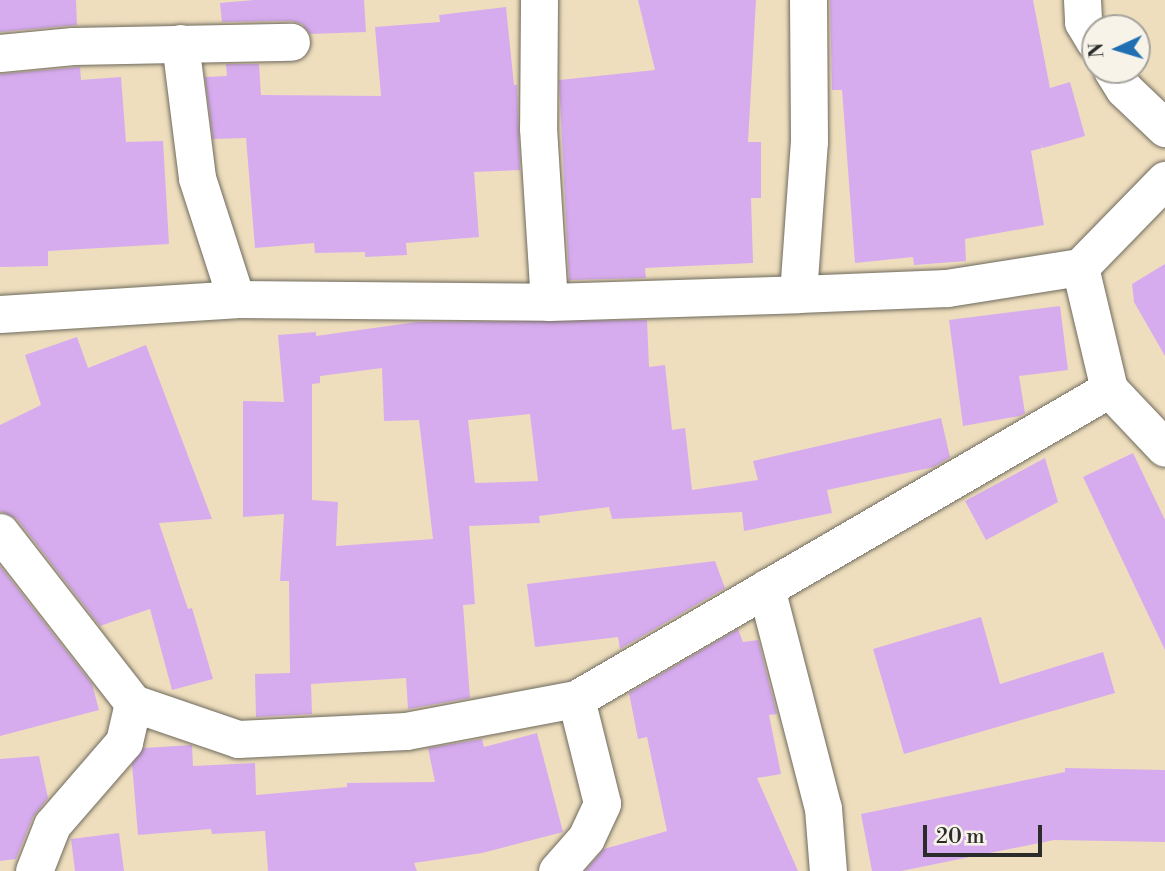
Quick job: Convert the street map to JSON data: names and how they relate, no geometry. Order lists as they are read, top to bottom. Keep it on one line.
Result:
{"scale_bar":"20 m","north":"left"}
